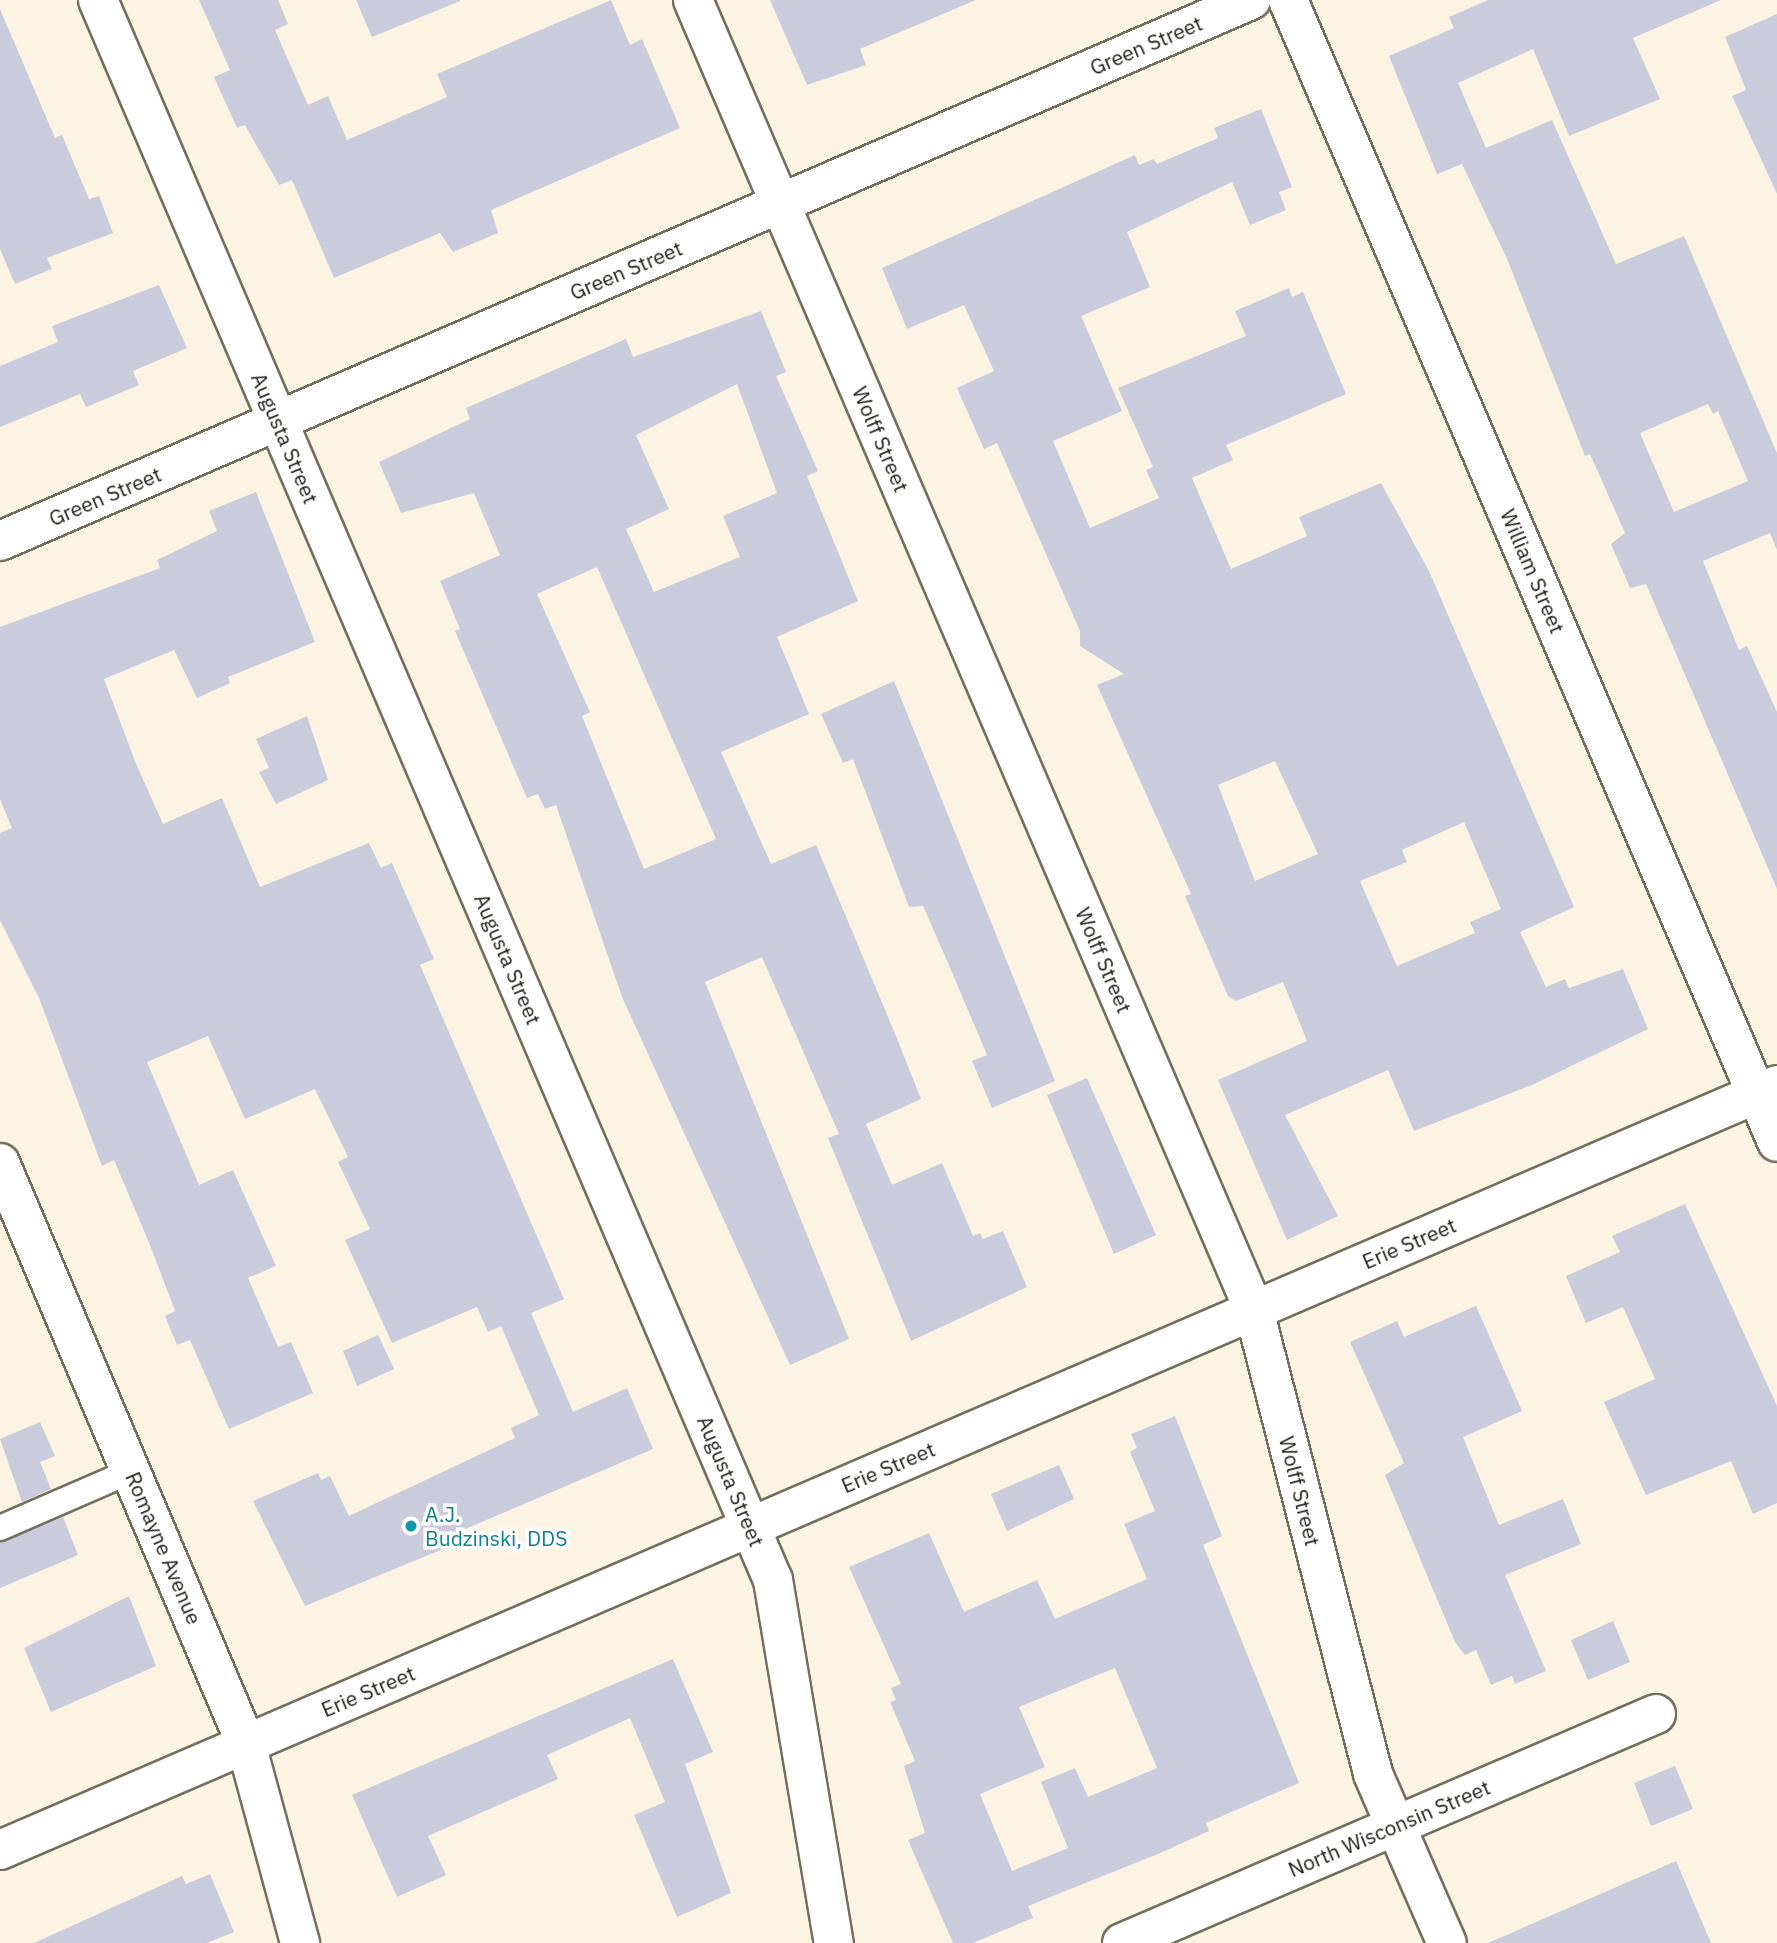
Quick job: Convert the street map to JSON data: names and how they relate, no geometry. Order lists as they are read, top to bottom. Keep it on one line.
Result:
{"streets":{"street":["Green Street","Augusta Street","Wolff Street","William Street","Erie Street","Romayne Avenue","North Wisconsin Street"]},"crossings":[["Green Street","Augusta Street"],["Green Street","Wolff Street"],["Augusta Street","Erie Street"],["Wolff Street","Erie Street"],["Wolff Street","North Wisconsin Street"],["William Street","Erie Street"],["Erie Street","Romayne Avenue"]],"places":["A.J. Budzinski, DDS"]}
